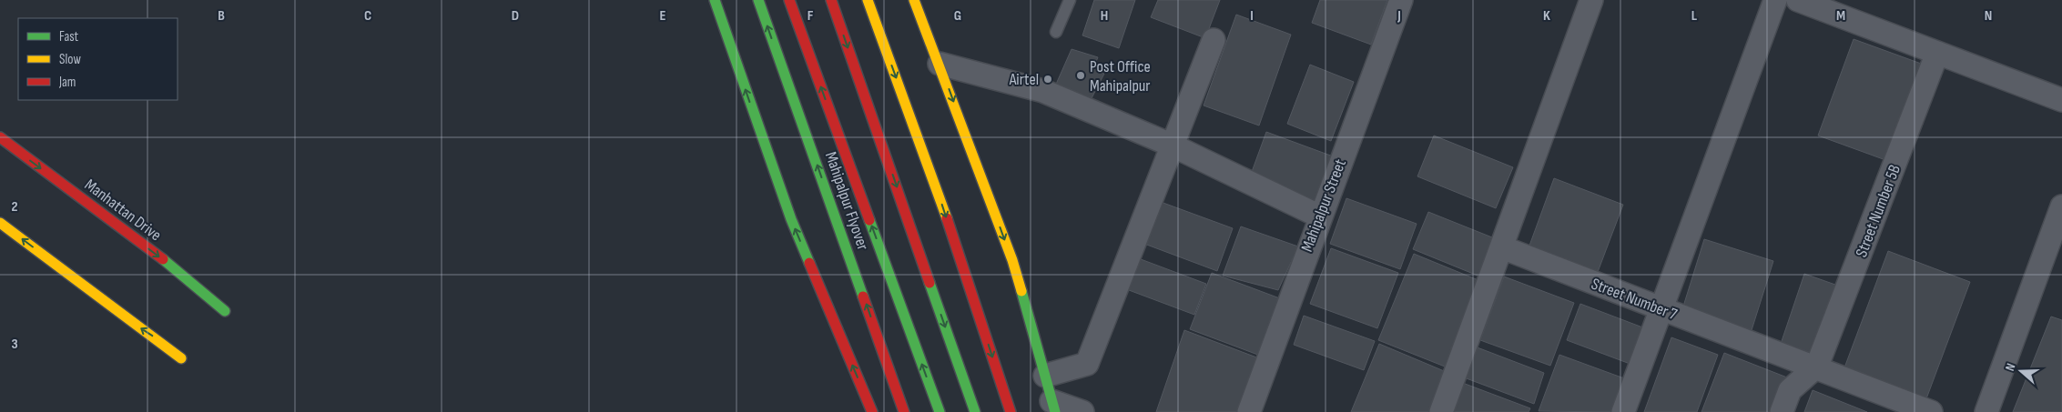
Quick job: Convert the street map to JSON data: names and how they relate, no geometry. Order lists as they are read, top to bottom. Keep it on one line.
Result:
{"streets":{"main road":["Mahipalpur Flyover","Manhattan Drive"],"street":["Mahipalpur Street","Street Number 5B","Street Number 7"]},"crossings":[["Street Number 5B","Street Number 7"]],"places":["Post Office Mahipalpur","Airtel"],"legend":["Fast","Slow","Jam"],"north":"left","grid":{"columns":["B","C","D","E","F","G","H","I","J","K","L","M","N"],"rows":["2","3"]}}
